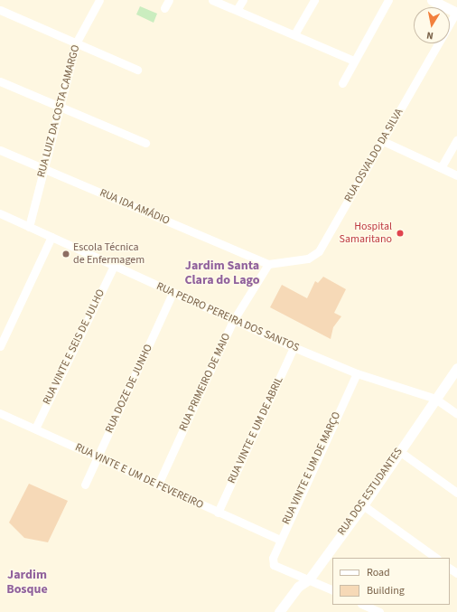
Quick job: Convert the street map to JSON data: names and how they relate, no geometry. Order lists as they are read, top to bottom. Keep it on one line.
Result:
{"streets":{"street":["RUA LUIZ DA COSTA CAMARGO","RUA OSVALDO DA SILVA","RUA IDA AMÁDIO","RUA PEDRO PEREIRA DOS SANTOS","RUA VINTE E SEIS DE JULHO","RUA PRIMEIRO DE MAIO","RUA DOZE DE JUNHO","RUA VINTE E UM DE ABRIL","RUA VINTE E UM DE MARÇO","RUA VINTE E UM DE FEVEREIRO","RUA DOS ESTUDANTES"]},"crossings":[["RUA LUIZ DA COSTA CAMARGO","RUA IDA AMÁDIO"],["RUA LUIZ DA COSTA CAMARGO","RUA PEDRO PEREIRA DOS SANTOS"],["RUA OSVALDO DA SILVA","RUA IDA AMÁDIO"],["RUA OSVALDO DA SILVA","RUA PRIMEIRO DE MAIO"],["RUA IDA AMÁDIO","RUA PRIMEIRO DE MAIO"],["RUA PEDRO PEREIRA DOS SANTOS","RUA VINTE E SEIS DE JULHO"],["RUA PEDRO PEREIRA DOS SANTOS","RUA PRIMEIRO DE MAIO"],["RUA PEDRO PEREIRA DOS SANTOS","RUA DOZE DE JUNHO"],["RUA PEDRO PEREIRA DOS SANTOS","RUA VINTE E UM DE ABRIL"],["RUA PEDRO PEREIRA DOS SANTOS","RUA VINTE E UM DE MARÇO"],["RUA PEDRO PEREIRA DOS SANTOS","RUA DOS ESTUDANTES"],["RUA VINTE E SEIS DE JULHO","RUA VINTE E UM DE FEVEREIRO"],["RUA PRIMEIRO DE MAIO","RUA VINTE E UM DE FEVEREIRO"],["RUA DOZE DE JUNHO","RUA VINTE E UM DE FEVEREIRO"],["RUA VINTE E UM DE ABRIL","RUA VINTE E UM DE FEVEREIRO"],["RUA VINTE E UM DE MARÇO","RUA VINTE E UM DE FEVEREIRO"],["RUA VINTE E UM DE MARÇO","RUA DOS ESTUDANTES"]],"districts":["Jardim Santa Clara do Lago","Jardim Bosque"],"places":["Hospital Samaritano","Escola Técnica de Enfermagem"],"legend":["Road","Building"],"north":"bottom"}
